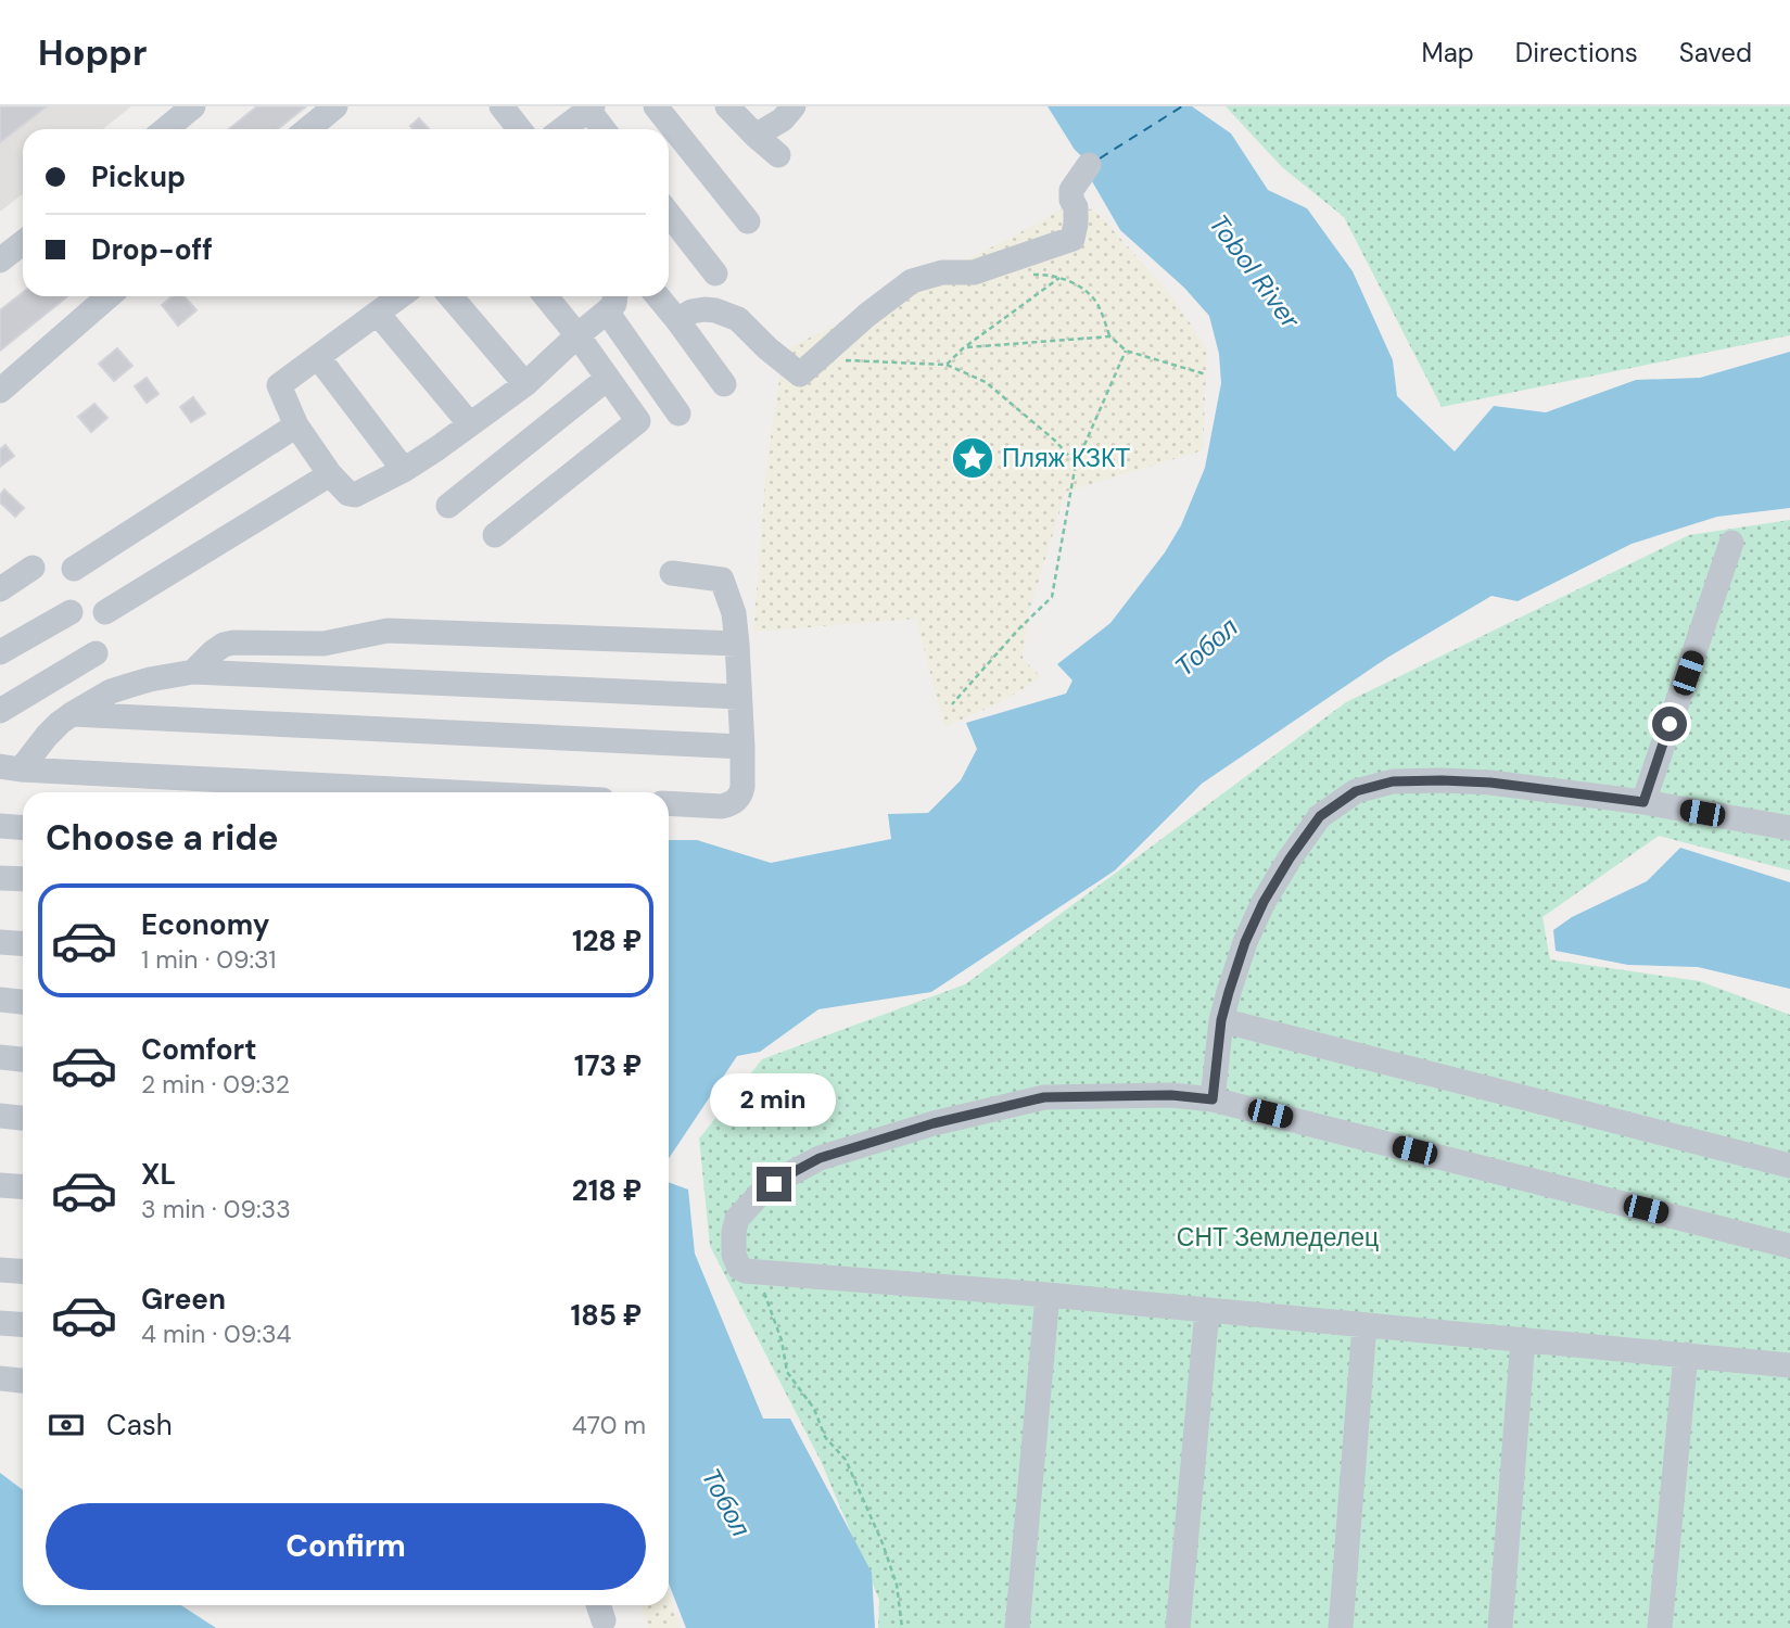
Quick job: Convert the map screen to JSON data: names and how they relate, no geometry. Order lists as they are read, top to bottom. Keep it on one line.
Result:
{"water":["Tobol River","Тобол"],"parks":["СНТ Земледелец"],"places":{"place":["Пляж КЗКТ"]},"page":{"header":"Hoppr","nav":["Map","Directions","Saved"],"banner":["Pickup","Drop-off"],"heading":"Choose a ride","list":[{"name":"Economy","note":"1 min · 09:31","value":"128 ₽"},{"name":"Comfort","note":"2 min · 09:32","value":"173 ₽"},{"name":"XL","note":"3 min · 09:33","value":"218 ₽"},{"name":"Green","note":"4 min · 09:34","value":"185 ₽"}],"bubble":"2 min","pay":["Cash","470 m"],"buttons":"Confirm"}}
